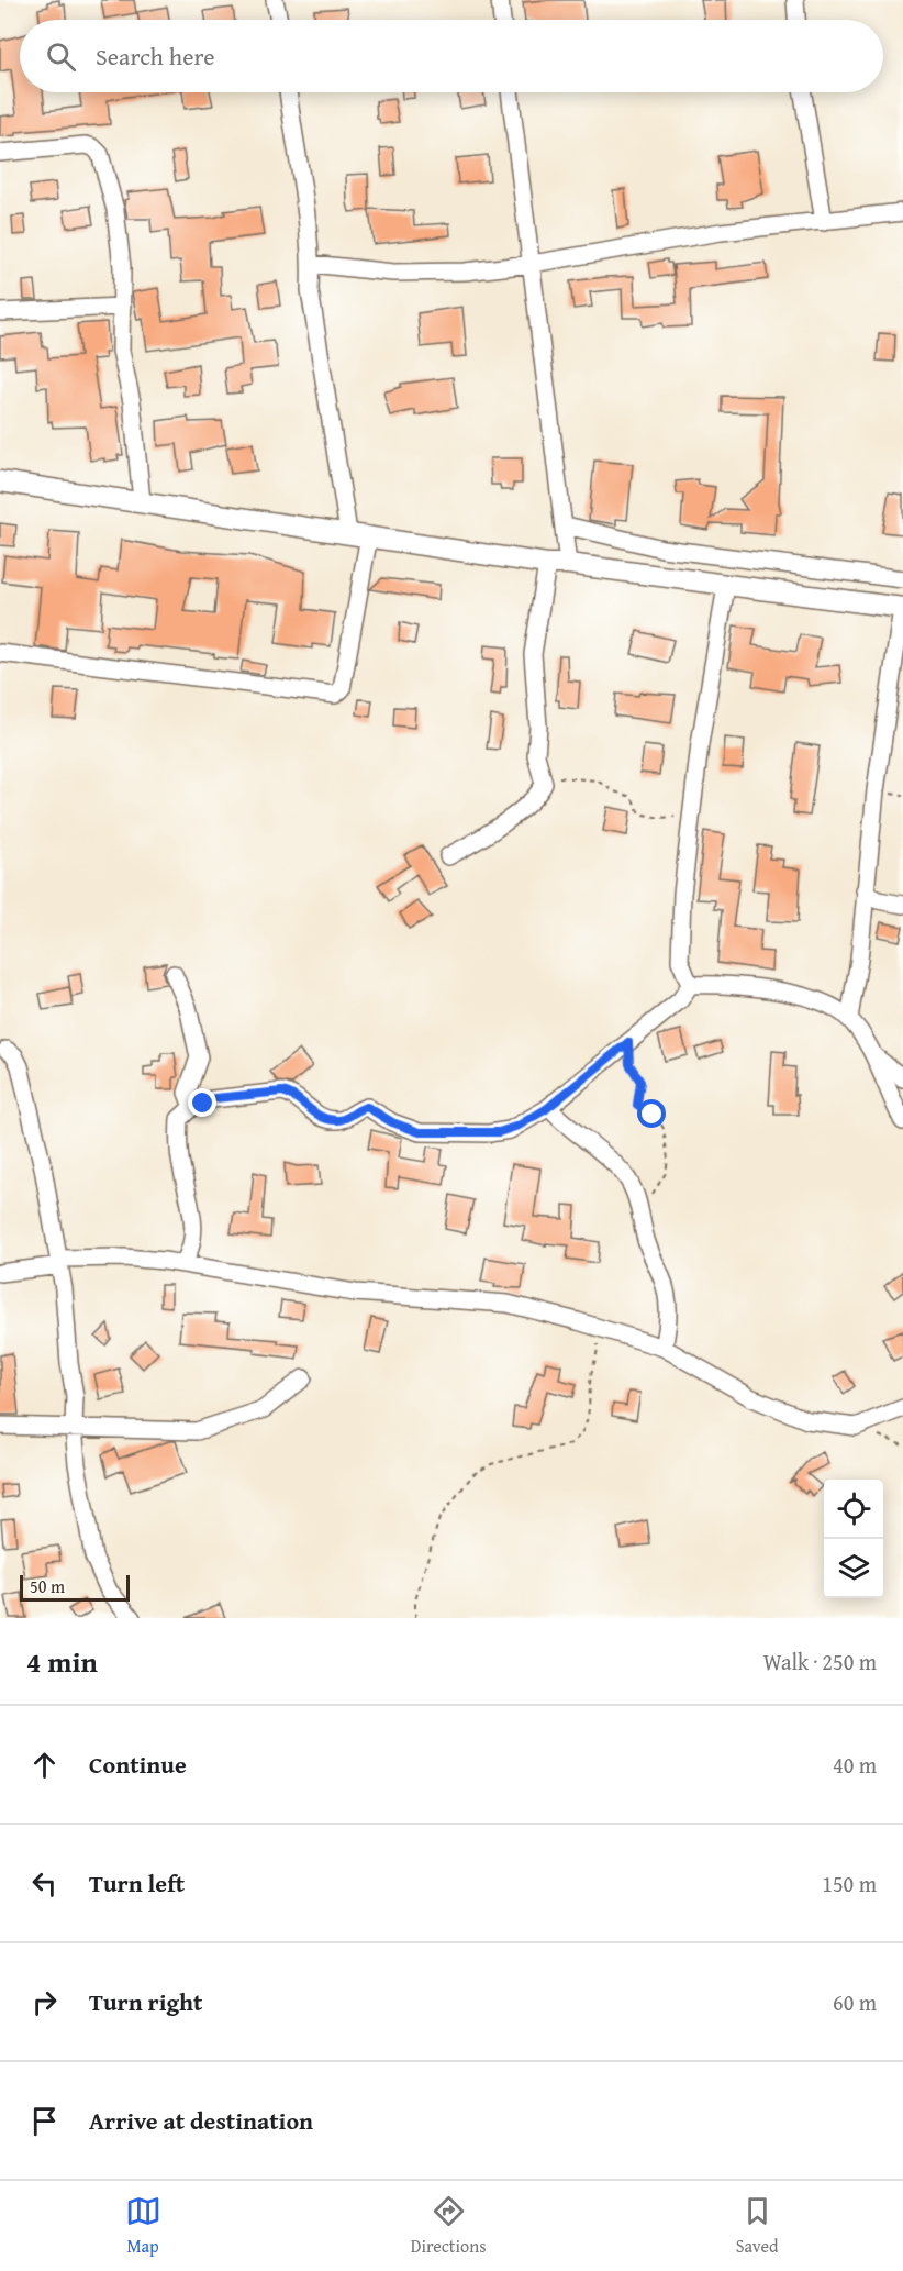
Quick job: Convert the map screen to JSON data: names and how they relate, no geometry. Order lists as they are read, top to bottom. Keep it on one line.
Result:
{"scale_bar":"50 m","page":{"search":"Search here","scale":"50 m","heading":["4 min","Walk · 250 m"],"list":[["Continue","40 m"],["Turn left","150 m"],["Turn right","60 m"],"Arrive at destination"],"nav":["Map","Directions","Saved"]}}
